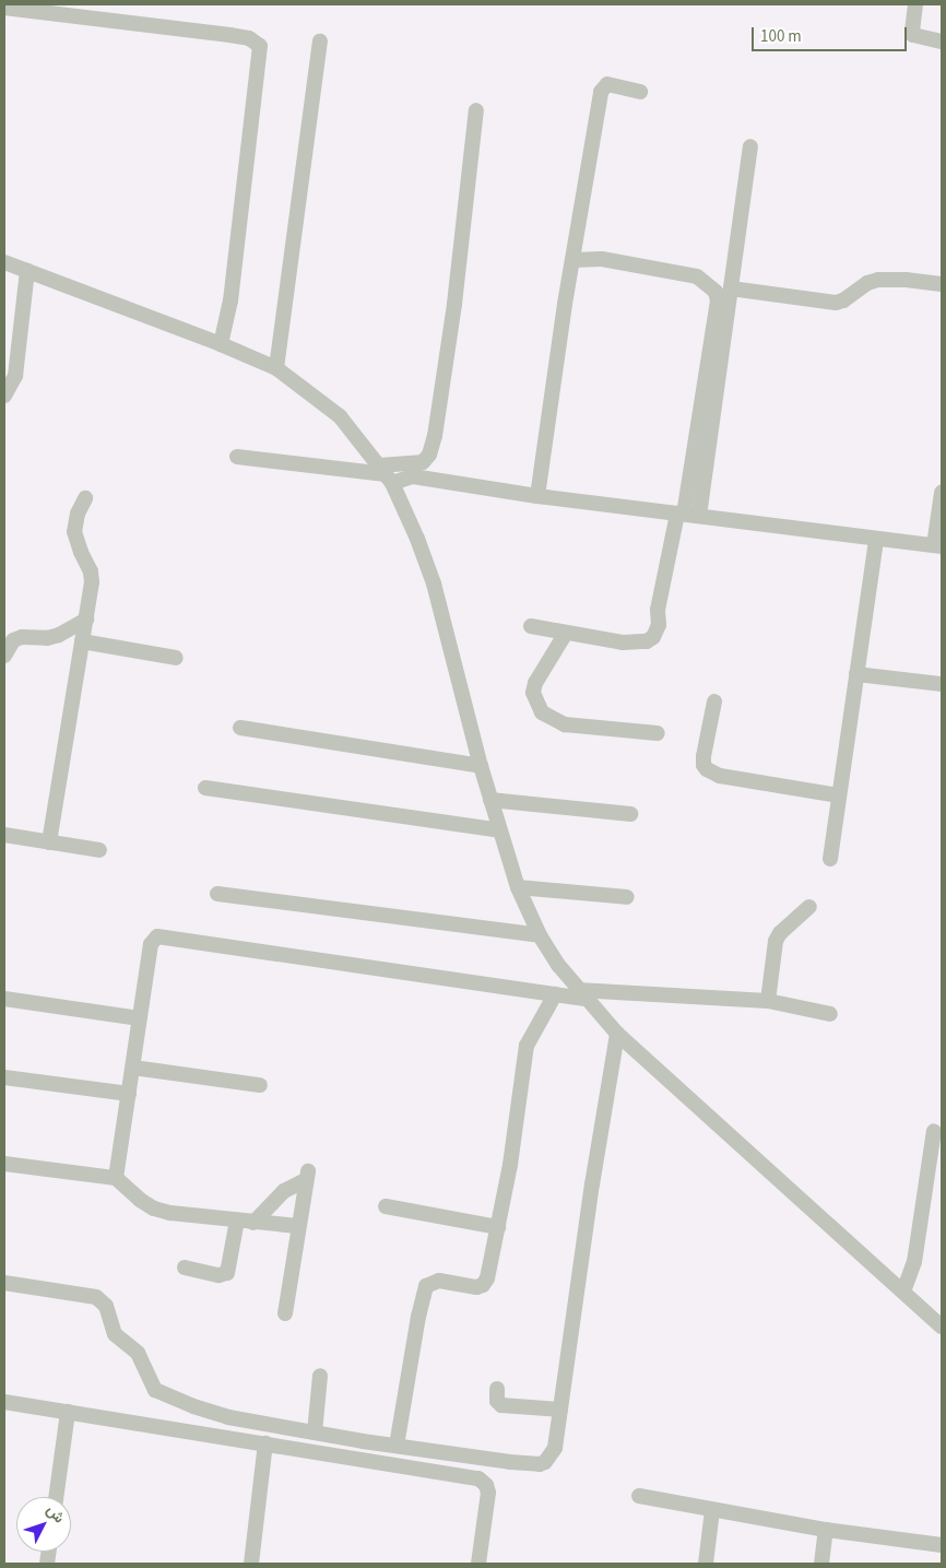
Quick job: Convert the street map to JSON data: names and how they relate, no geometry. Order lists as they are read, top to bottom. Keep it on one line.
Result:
{"scale_bar":"100 m","north":"top right"}
